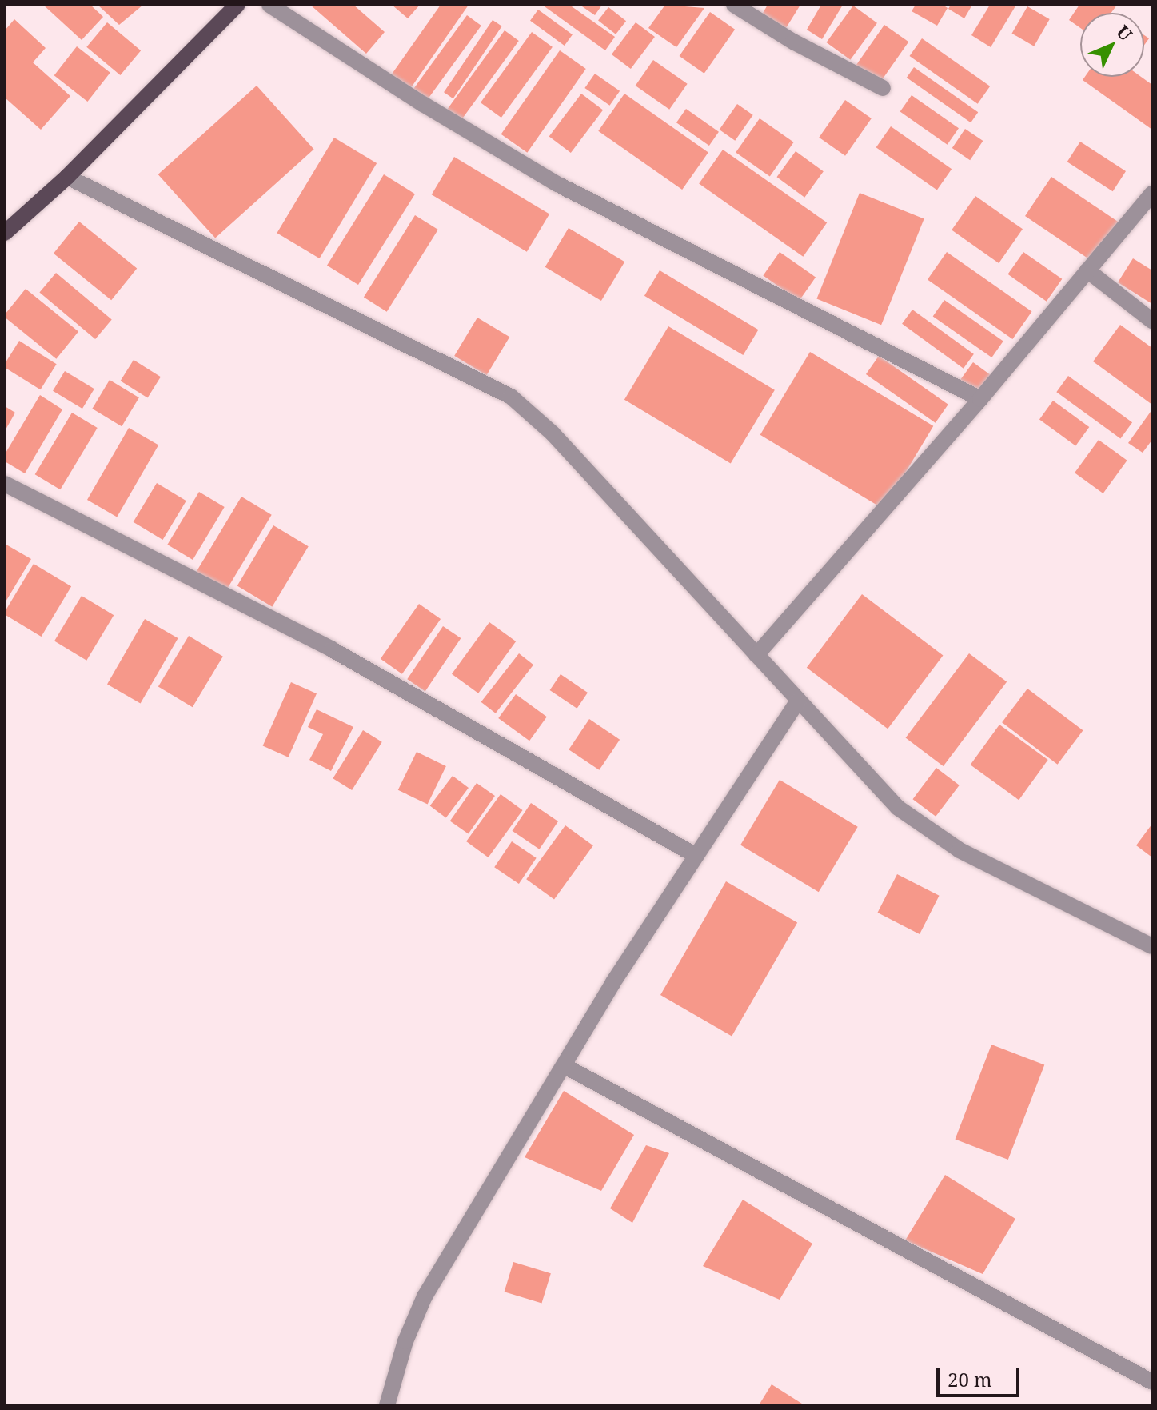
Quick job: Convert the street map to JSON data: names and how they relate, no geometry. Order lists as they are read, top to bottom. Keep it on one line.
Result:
{"scale_bar":"20 m","north":"top right"}
